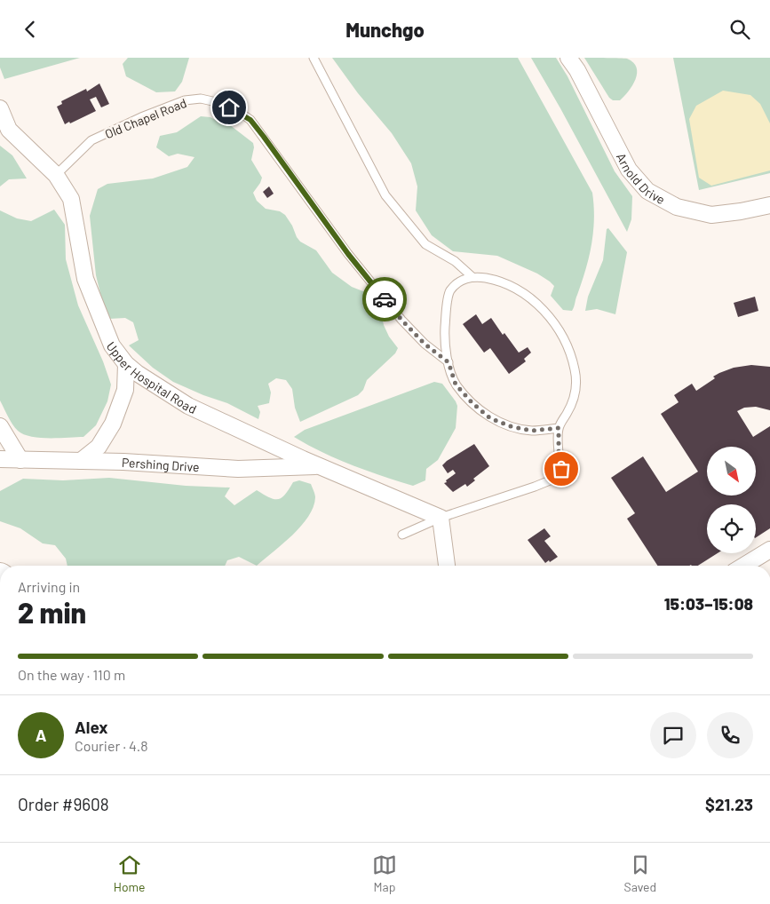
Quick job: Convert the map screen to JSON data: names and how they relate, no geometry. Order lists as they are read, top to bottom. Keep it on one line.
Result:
{"streets":{"street":["Arnold Drive","Upper Hospital Road","Pershing Drive"],"lane":["Old Chapel Road"]},"crossings":[["Old Chapel Road","Upper Hospital Road"],["Upper Hospital Road","Pershing Drive"]],"north":"bottom right","page":{"header":"Munchgo","heading":["2 min","Arriving in","15:03–15:08"],"panel":["Alex","Courier · 4.8","Order #9608","$21.23"],"bar":"On the way · 110 m","round":"A","tabs":["Home","Map","Saved"]}}
